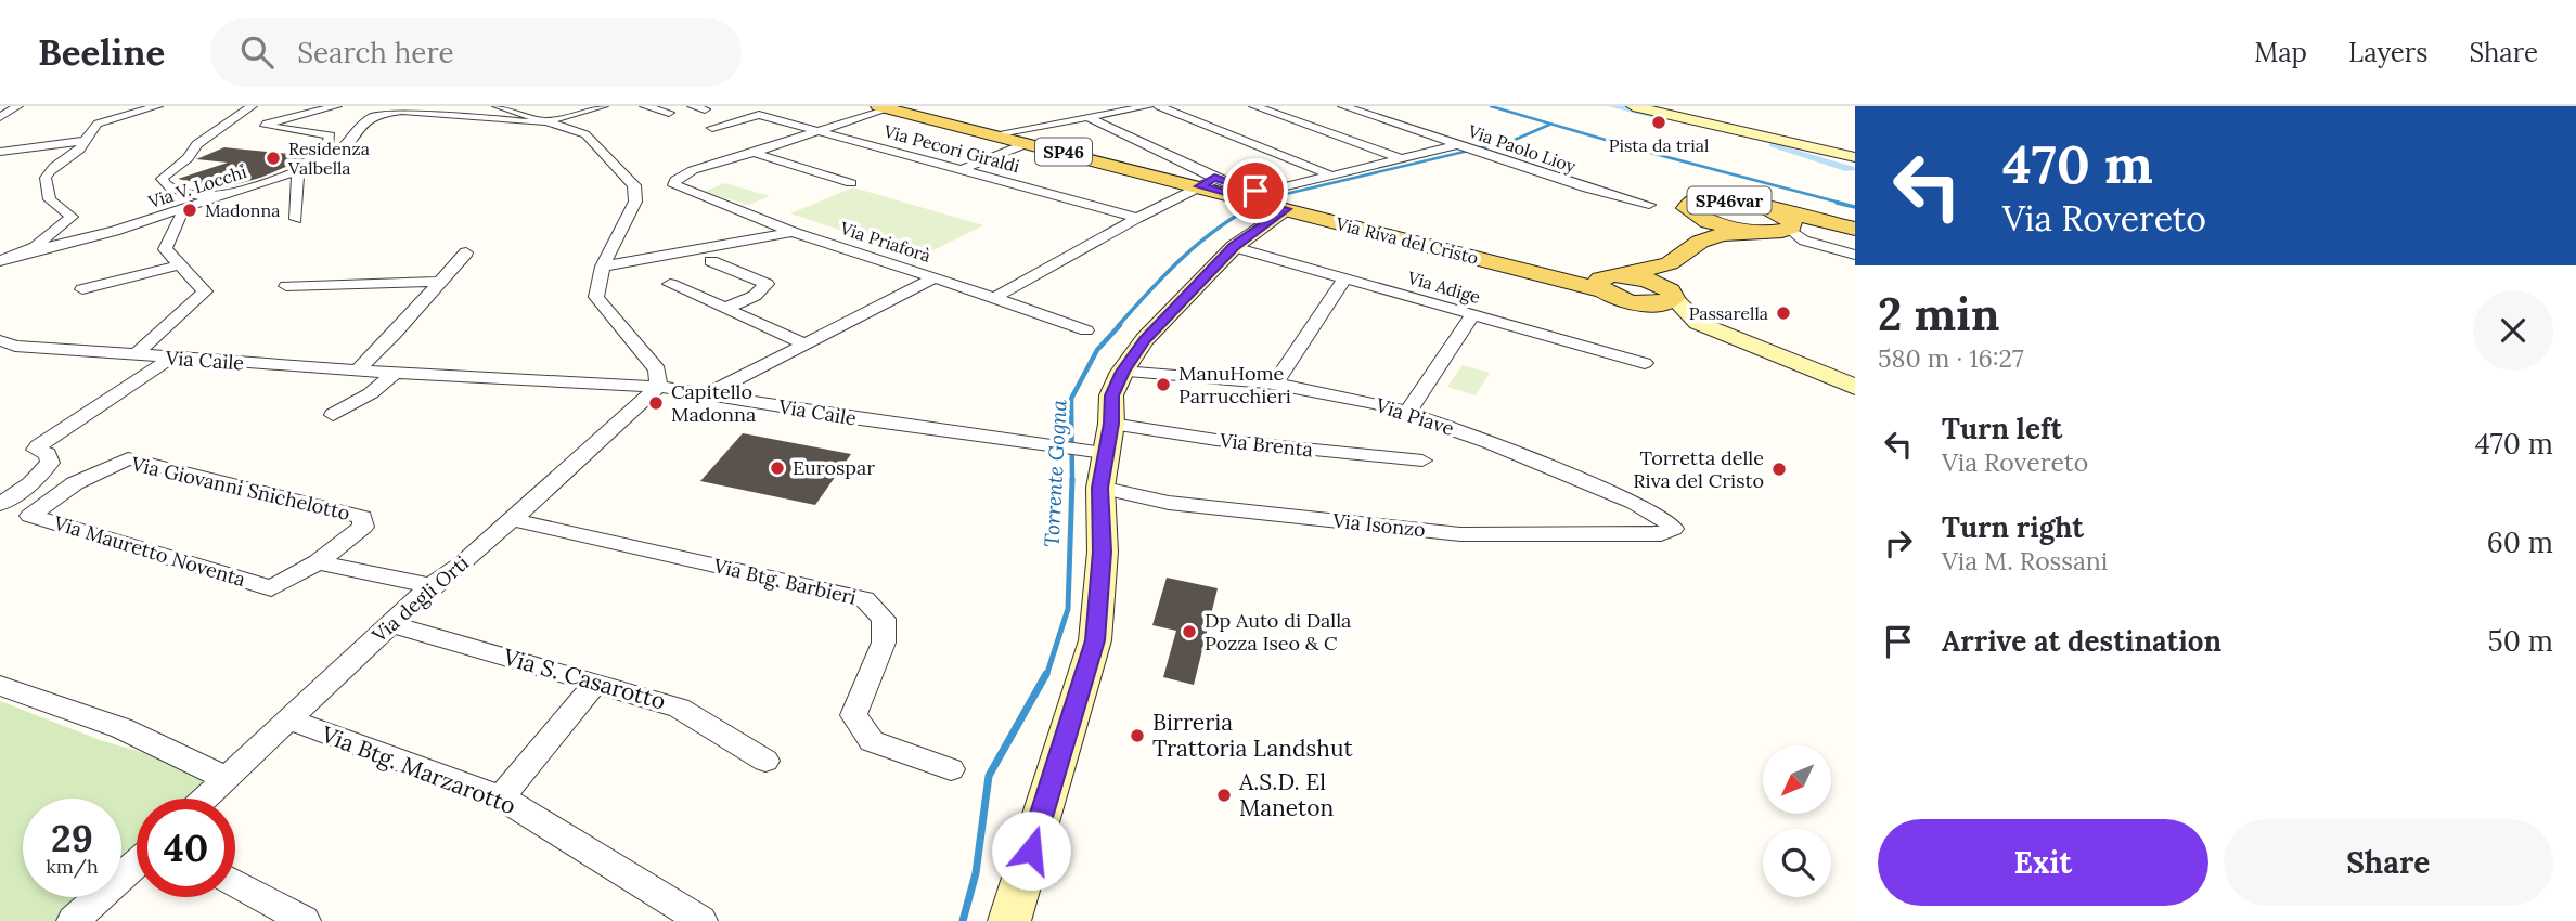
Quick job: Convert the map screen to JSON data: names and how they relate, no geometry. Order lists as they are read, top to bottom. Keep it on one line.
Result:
{"streets":{"main road":["SP46","SP46var","Via Riva del Cristo"],"street":["Via Pecori Giraldi","Via Paolo Lioy","Via V. Locchi","Via Priaforà","Via Adige","Via Caile","Via Piave","Via Brenta","Via Giovanni Snichelotto","Via Isonzo","Via Mauretto Noventa","Via Btg. Barbieri","Via degli Orti","Via S. Casarotto","Via Btg. Marzarotto"]},"crossings":[["SP46","SP46var"],["SP46","Via Riva del Cristo"],["SP46var","Via Riva del Cristo"],["Via Caile","Via Brenta"],["Via Caile","Via degli Orti"],["Via Piave","Via Isonzo"],["Via Giovanni Snichelotto","Via Mauretto Noventa"],["Via Btg. Barbieri","Via degli Orti"],["Via degli Orti","Via S. Casarotto"],["Via degli Orti","Via Btg. Marzarotto"]],"water":["Torrente Gogna"],"places":["Pista da trial","Residenza Valbella","Madonna","Passarella","ManuHome Parrucchieri","Capitello Madonna","Eurospar","Torretta delle Riva del Cristo","Dp Auto di Dalla Pozza Iseo & C","Birreria Trattoria Landshut","A.S.D. El Maneton"],"north":"bottom left","page":{"header":"Beeline","search":"Search here","nav":["Map","Layers","Share"],"turn":["470 m","Via Rovereto"],"heading":["2 min","580 m · 16:27"],"list":[{"name":"Turn left","note":"Via Rovereto","value":"470 m"},{"name":"Turn right","note":"Via M. Rossani","value":"60 m"},{"name":"Arrive at destination","value":"50 m"}],"speed":"29 km/h","limit":"40","buttons":["Exit","Share"]}}
